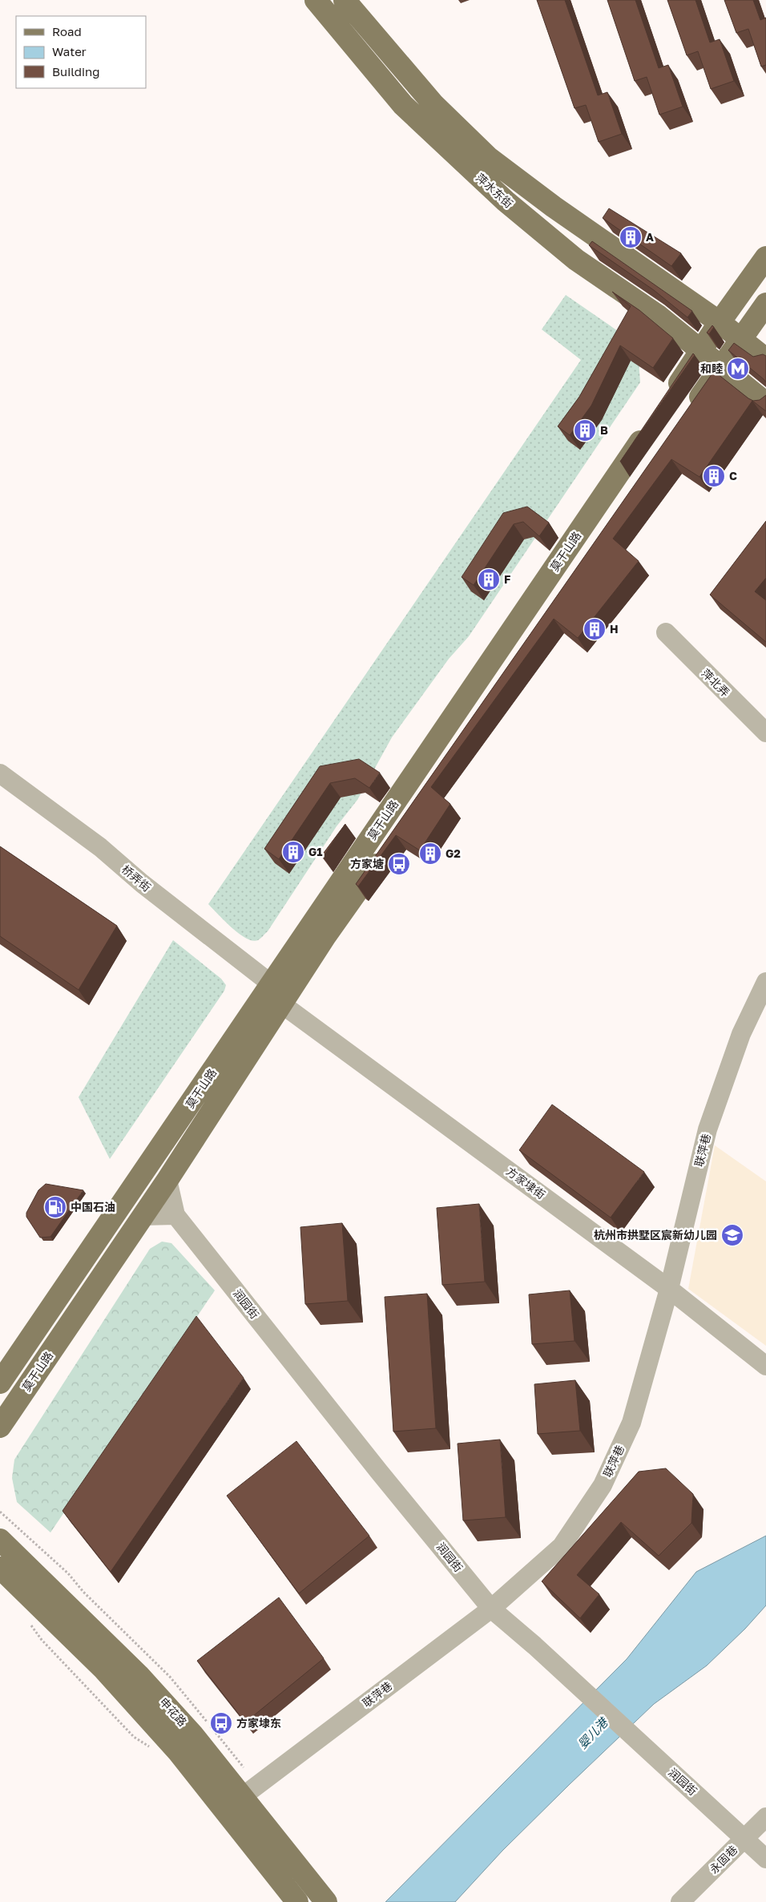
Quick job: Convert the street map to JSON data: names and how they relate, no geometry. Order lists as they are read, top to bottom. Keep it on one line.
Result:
{"streets":{"main road":["萍水东街","莫干山路","申花路"],"street":["萍北弄","桥弄街","联萍巷","方家埭街","润园街","永固巷"]},"crossings":[["莫干山路","桥弄街"],["莫干山路","方家埭街"],["莫干山路","润园街"],["联萍巷","方家埭街"],["联萍巷","润园街"],["联萍巷","申花路"],["润园街","永固巷"]],"water":["婴儿港"],"places":{"building":["A","B","C","F","H","G1","G2"],"metro station":["和睦"],"bus stop":["方家塘","方家埭东"],"fuel station":["中国石油"],"school or university":["杭州市拱墅区宸新幼儿园"]},"legend":["Road","Water","Building"]}
